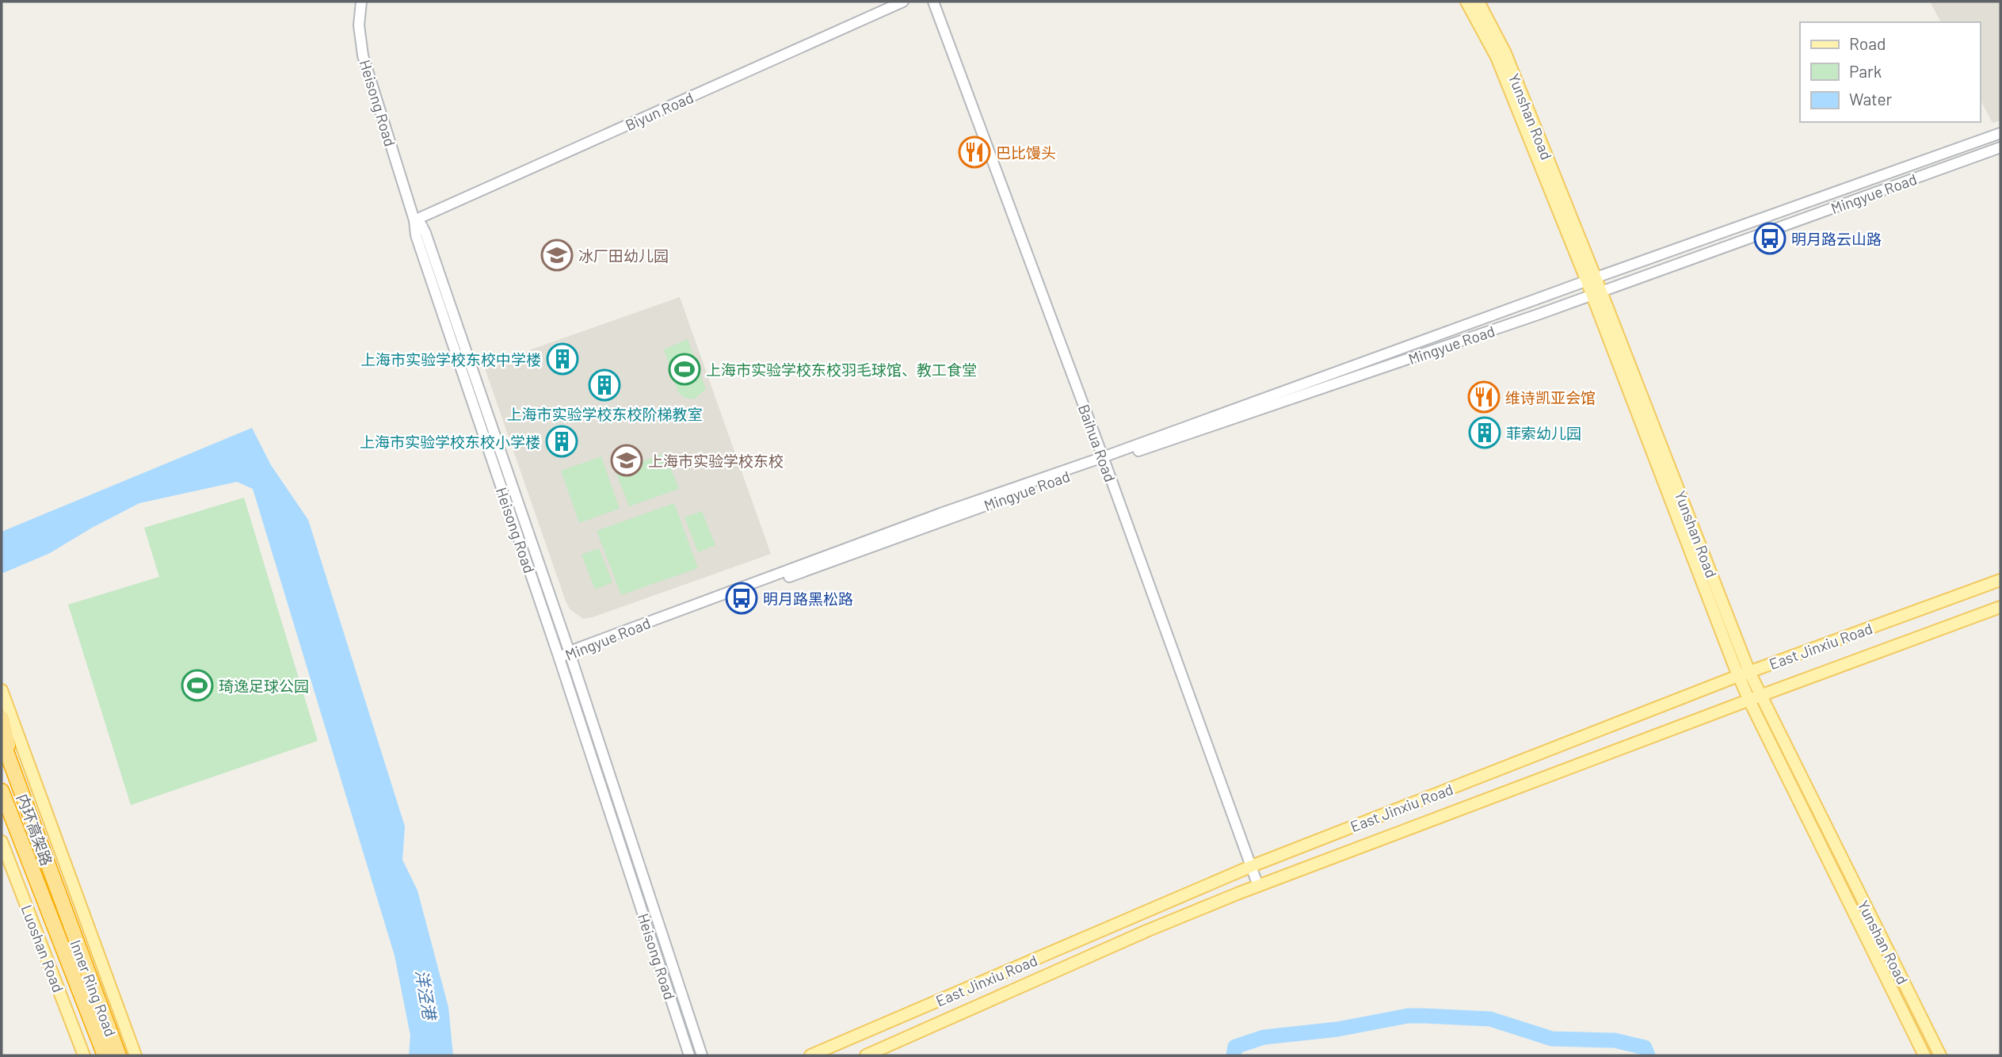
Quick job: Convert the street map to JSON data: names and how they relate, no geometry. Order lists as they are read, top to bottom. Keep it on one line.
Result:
{"streets":{"highway":["内环高架路","Inner Ring Road"],"main road":["Yunshan Road","East Jinxiu Road","Luoshan Road"],"street":["Heisong Road","Biyun Road","Mingyue Road","Baihua Road"]},"crossings":[["Heisong Road","Biyun Road"],["Heisong Road","Mingyue Road"],["Yunshan Road","Mingyue Road"],["Yunshan Road","East Jinxiu Road"],["Mingyue Road","Baihua Road"],["Baihua Road","East Jinxiu Road"],["内环高架路","Inner Ring Road"]],"water":["洋泾港"],"places":{"restaurant":["巴比馒头","维诗凯亚会馆"],"bus stop":["明月路云山路","明月路黑松路"],"school or university":["冰厂田幼儿园","上海市实验学校东校"],"building":["上海市实验学校东校中学楼","上海市实验学校东校阶梯教室","菲索幼儿园","上海市实验学校东校小学楼"],"sports":["上海市实验学校东校羽毛球馆、教工食堂","琦逸足球公园"]},"legend":["Road","Park","Water"]}
